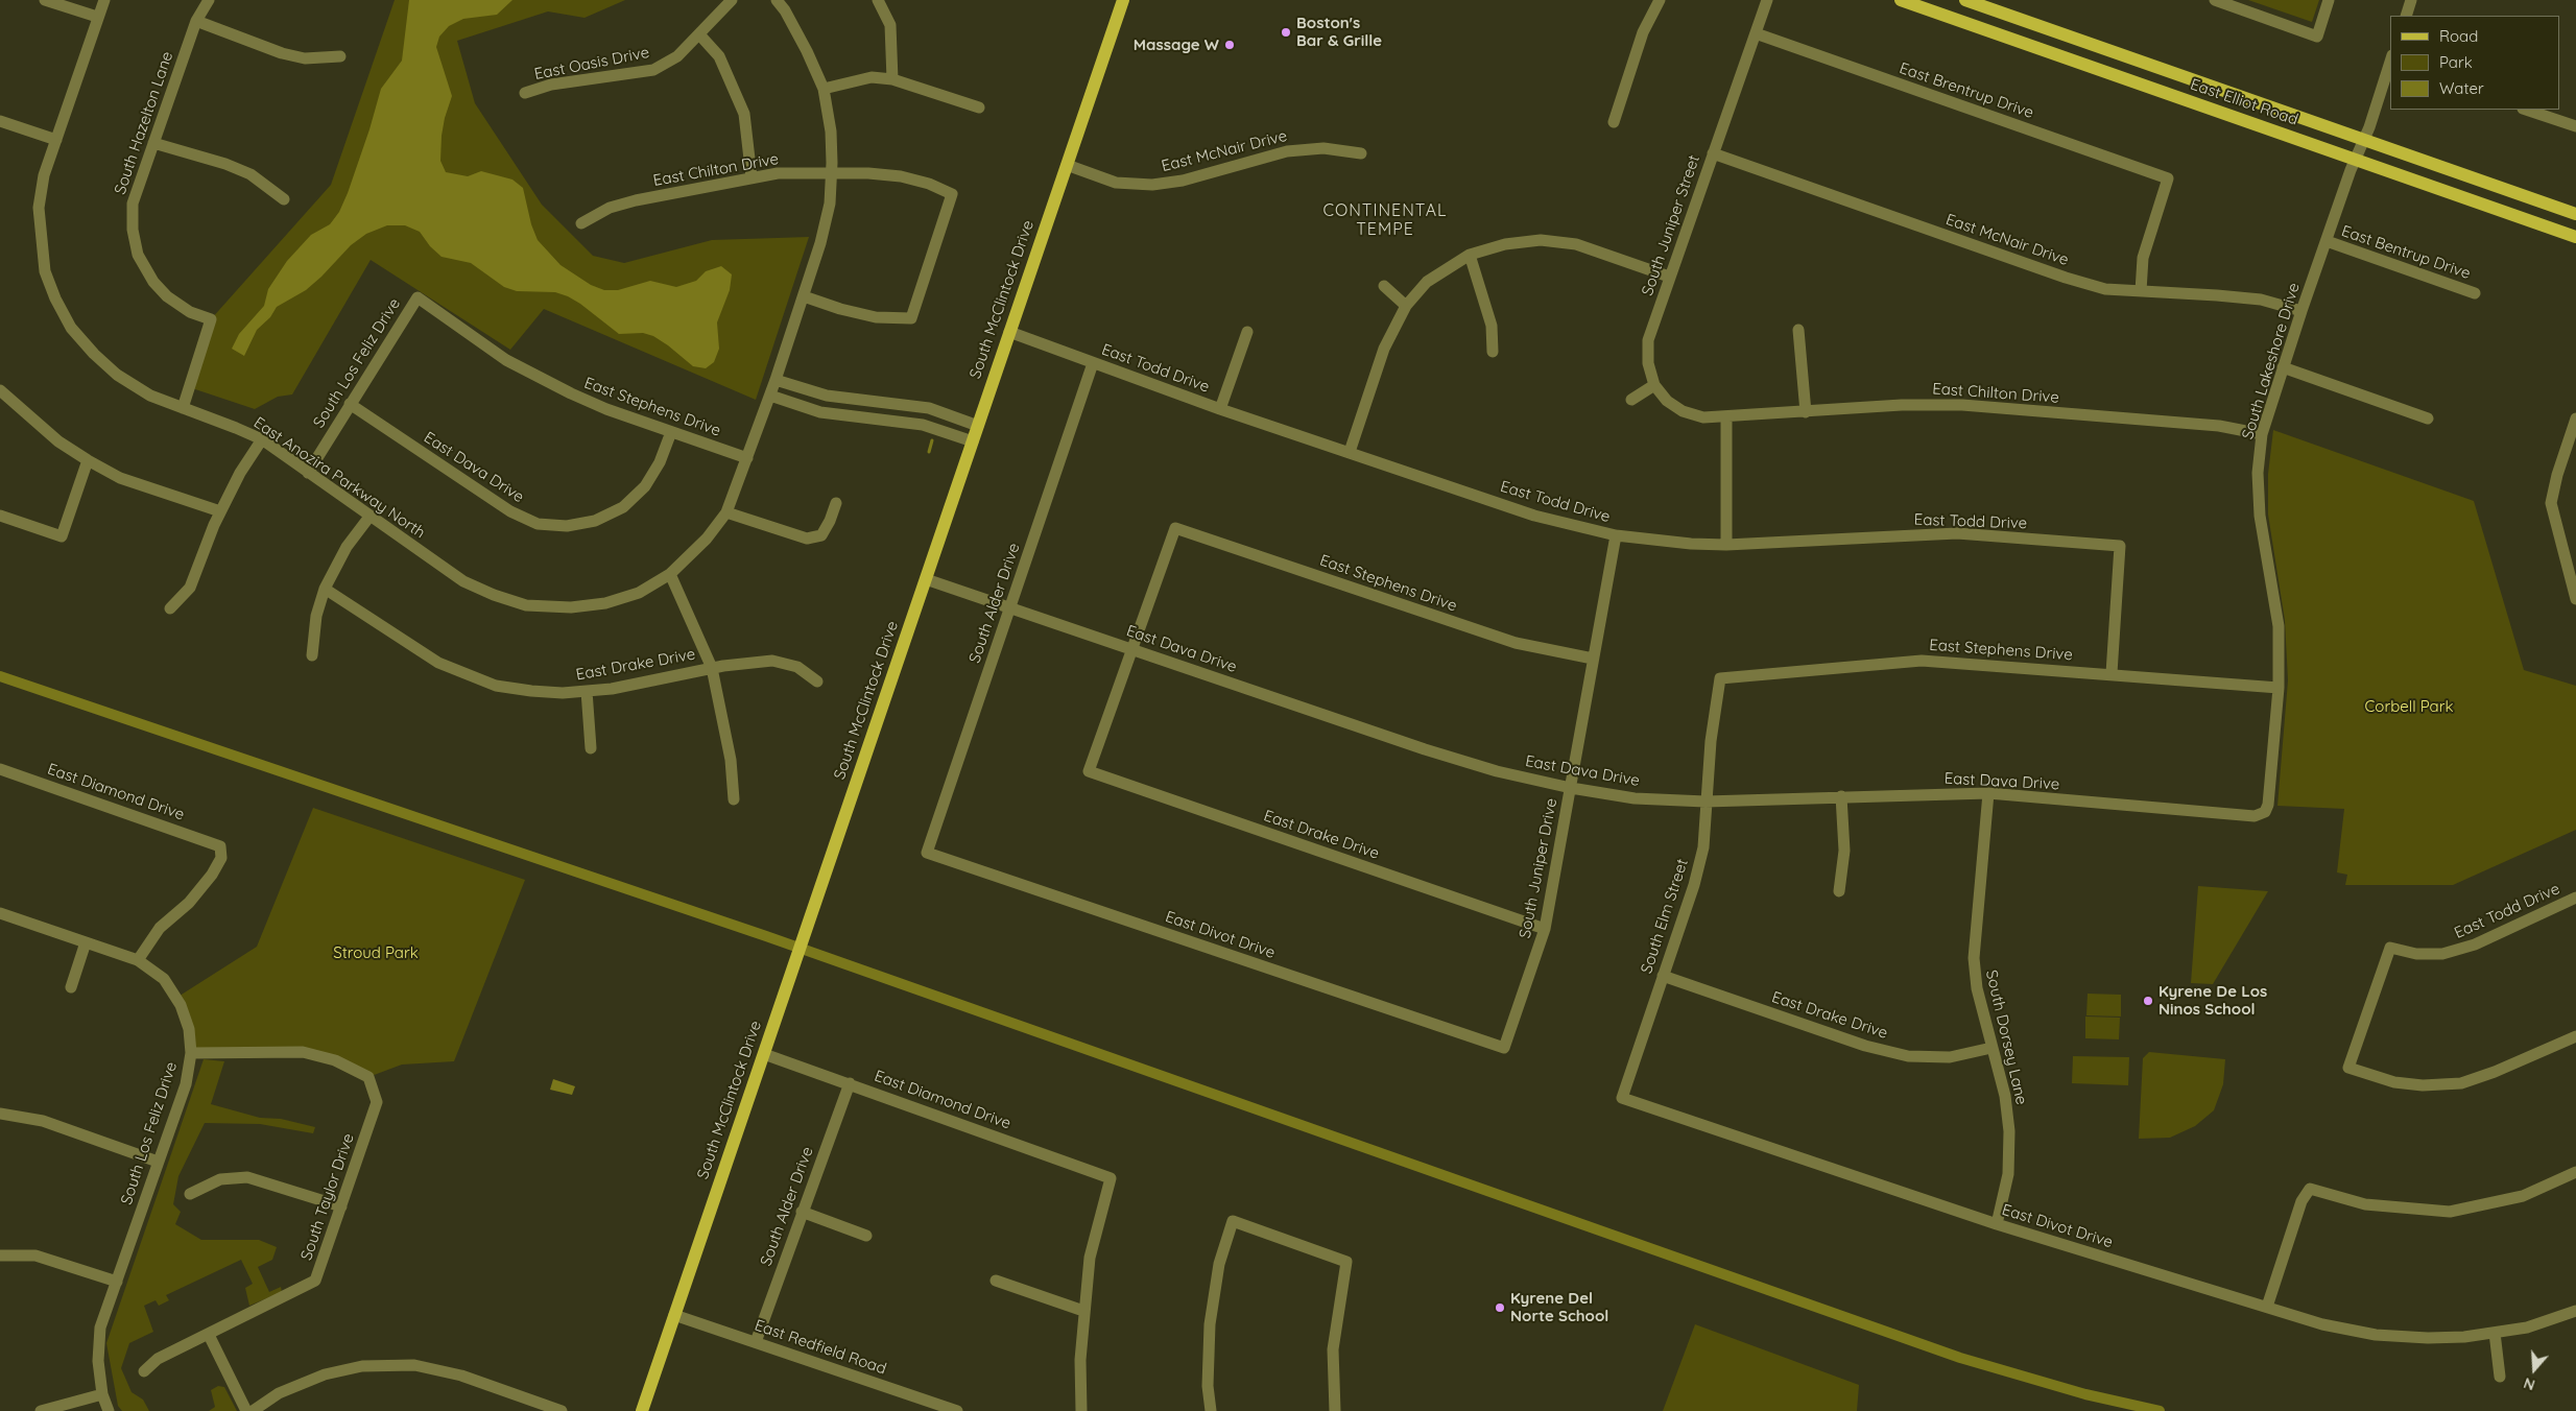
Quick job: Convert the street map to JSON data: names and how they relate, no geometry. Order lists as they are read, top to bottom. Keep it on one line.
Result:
{"streets":{"main road":["East Elliot Road","South McClintock Drive"],"street":["East Oasis Drive","East Brentrup Drive","South Hazelton Lane","East McNair Drive","East Chilton Drive","South Juniper Street","East Bentrup Drive","South Lakeshore Drive","South Los Feliz Drive","East Todd Drive","East Stephens Drive","East Dava Drive","East Anozira Parkway North","South Alder Drive","East Drake Drive","East Diamond Drive","South Juniper Drive","South Elm Street","East Divot Drive","South Dorsey Lane","South Taylor Drive","East Redfield Road"]},"crossings":[["East Brentrup Drive","East McNair Drive"],["East Brentrup Drive","South Juniper Street"],["East Elliot Road","South Lakeshore Drive"],["South Hazelton Lane","East Anozira Parkway North"],["East McNair Drive","South Juniper Street"],["East McNair Drive","South McClintock Drive"],["East McNair Drive","South Lakeshore Drive"],["East Chilton Drive","South Juniper Street"],["East Chilton Drive","South Lakeshore Drive"],["East Chilton Drive","East Anozira Parkway North"],["East Bentrup Drive","South Lakeshore Drive"],["South McClintock Drive","East Todd Drive"],["South McClintock Drive","East Dava Drive"],["South McClintock Drive","East Diamond Drive"],["South McClintock Drive","East Redfield Road"],["South Lakeshore Drive","East Stephens Drive"],["South Lakeshore Drive","East Dava Drive"],["South Los Feliz Drive","East Stephens Drive"],["South Los Feliz Drive","East Dava Drive"],["South Los Feliz Drive","East Anozira Parkway North"],["South Los Feliz Drive","East Diamond Drive"],["South Los Feliz Drive","South Taylor Drive"],["East Todd Drive","East Stephens Drive"],["East Todd Drive","South Alder Drive"],["East Todd Drive","South Juniper Drive"],["East Stephens Drive","East Dava Drive"],["East Stephens Drive","East Anozira Parkway North"],["East Stephens Drive","East Drake Drive"],["East Stephens Drive","South Juniper Drive"],["East Stephens Drive","South Elm Street"],["East Dava Drive","South Alder Drive"],["East Dava Drive","East Drake Drive"],["East Dava Drive","South Juniper Drive"],["East Dava Drive","South Elm Street"],["East Dava Drive","South Dorsey Lane"],["South Alder Drive","East Diamond Drive"],["South Alder Drive","East Divot Drive"],["South Alder Drive","East Redfield Road"],["East Drake Drive","South Juniper Drive"],["East Drake Drive","South Elm Street"],["East Drake Drive","South Dorsey Lane"],["South Juniper Drive","East Divot Drive"],["South Elm Street","East Divot Drive"],["East Divot Drive","South Dorsey Lane"]],"districts":["CONTINENTAL TEMPE"],"parks":["Corbell Park","Stroud Park"],"places":["Boston's Bar & Grille","Massage W","Kyrene De Los Ninos School","Kyrene Del Norte School"],"legend":["Road","Park","Water"],"north":"bottom"}
